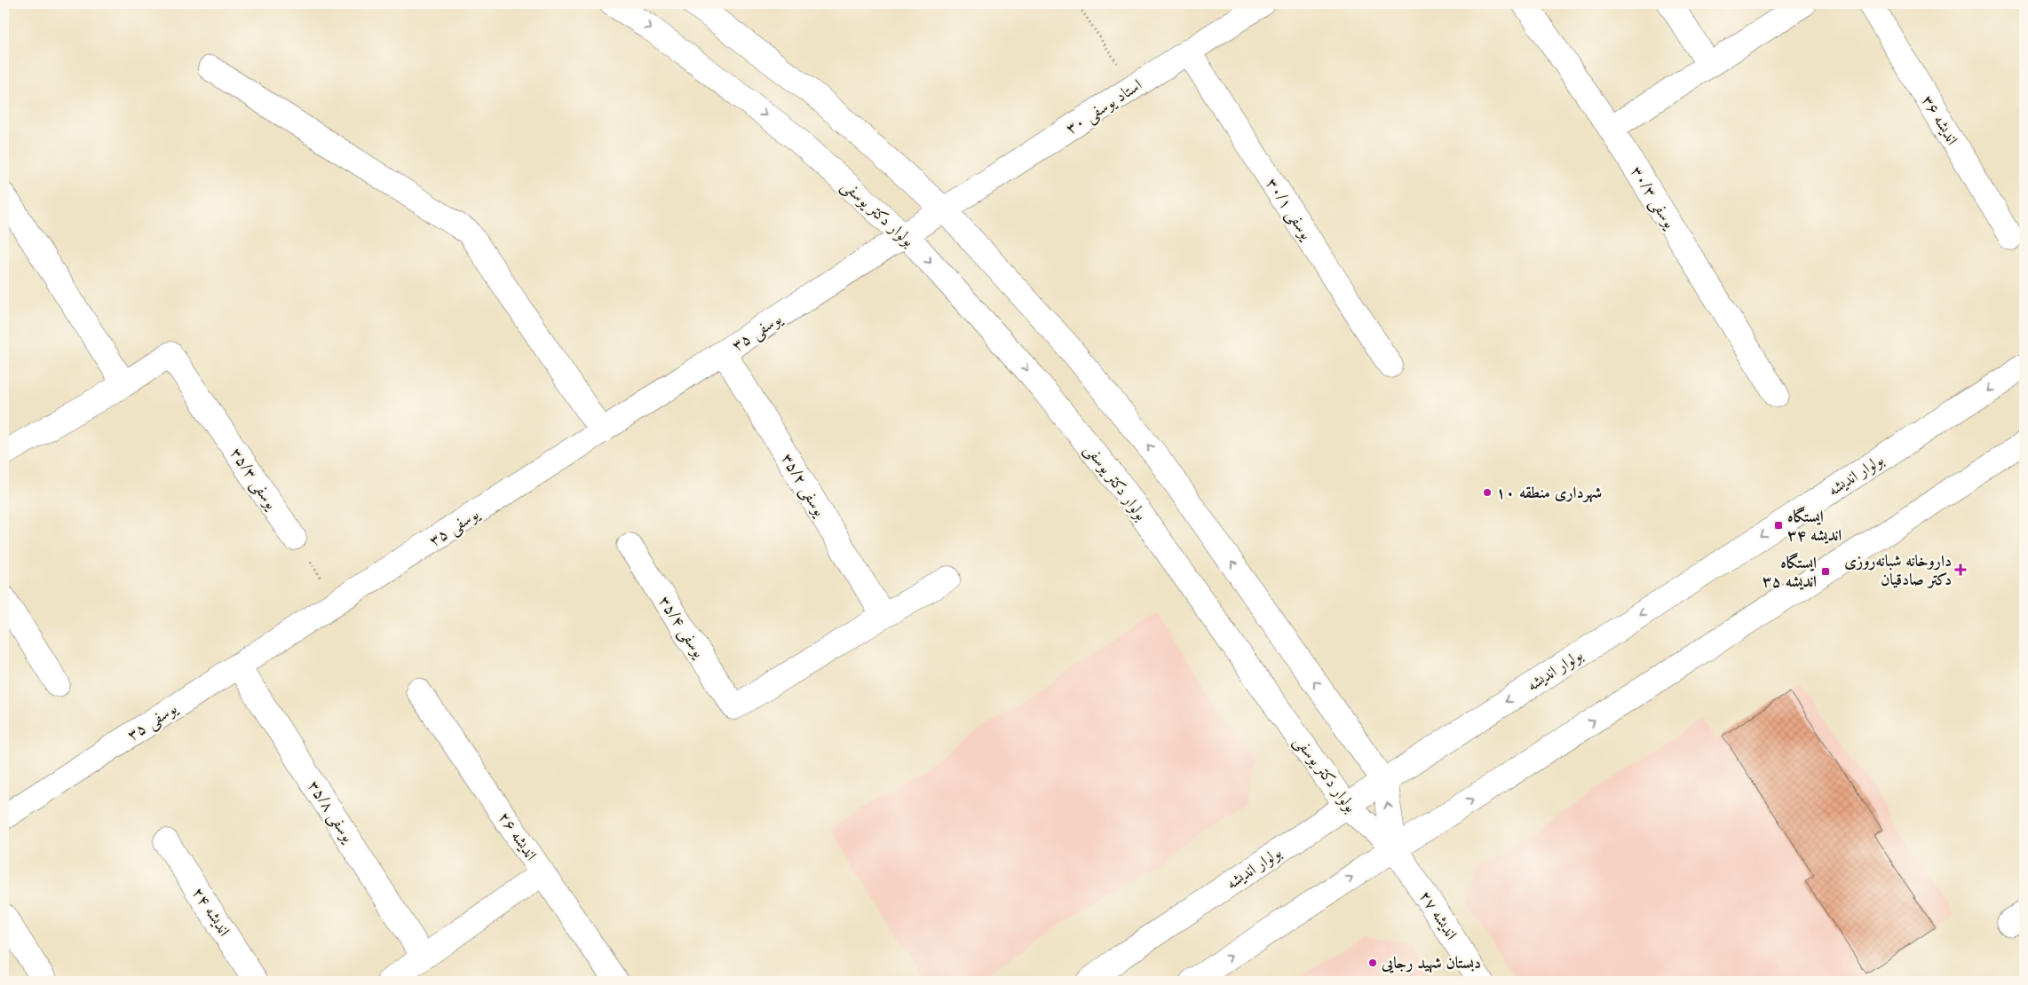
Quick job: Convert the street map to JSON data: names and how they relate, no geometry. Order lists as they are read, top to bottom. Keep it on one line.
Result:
{"streets":{"street":["استاد یوسفی ۳۰","اندیشه ۳۶","یوسفی ۳۰/۳","یوسفی ۳۰/۱","بولوار دکتر یوسفی","یوسفی ۳۵","بولوار اندیشه","یوسفی ۳۵/۳","یوسفی ۳۵/۲","یوسفی ۳۵/۴","یوسفی ۳۵/۸","اندیشه ۲۶","اندیشه ۲۴","اندیشه ۲۷"]},"crossings":[["استاد یوسفی ۳۰","یوسفی ۳۰/۱"],["استاد یوسفی ۳۰","بولوار دکتر یوسفی"],["استاد یوسفی ۳۰","یوسفی ۳۵"],["بولوار دکتر یوسفی","یوسفی ۳۵"],["بولوار دکتر یوسفی","بولوار اندیشه"],["بولوار دکتر یوسفی","اندیشه ۲۷"],["یوسفی ۳۵","یوسفی ۳۵/۲"],["یوسفی ۳۵","یوسفی ۳۵/۸"],["یوسفی ۳۵/۲","یوسفی ۳۵/۴"]],"places":{"other":["شهرداری منطقه ۱۰","دبستان شهید رجایی"],"transit":["ایستگاه اندیشه ۳۴","ایستگاه اندیشه ۳۵"],"health":["داروخانه شبانه‌روزی دکتر صادقیان"]}}
